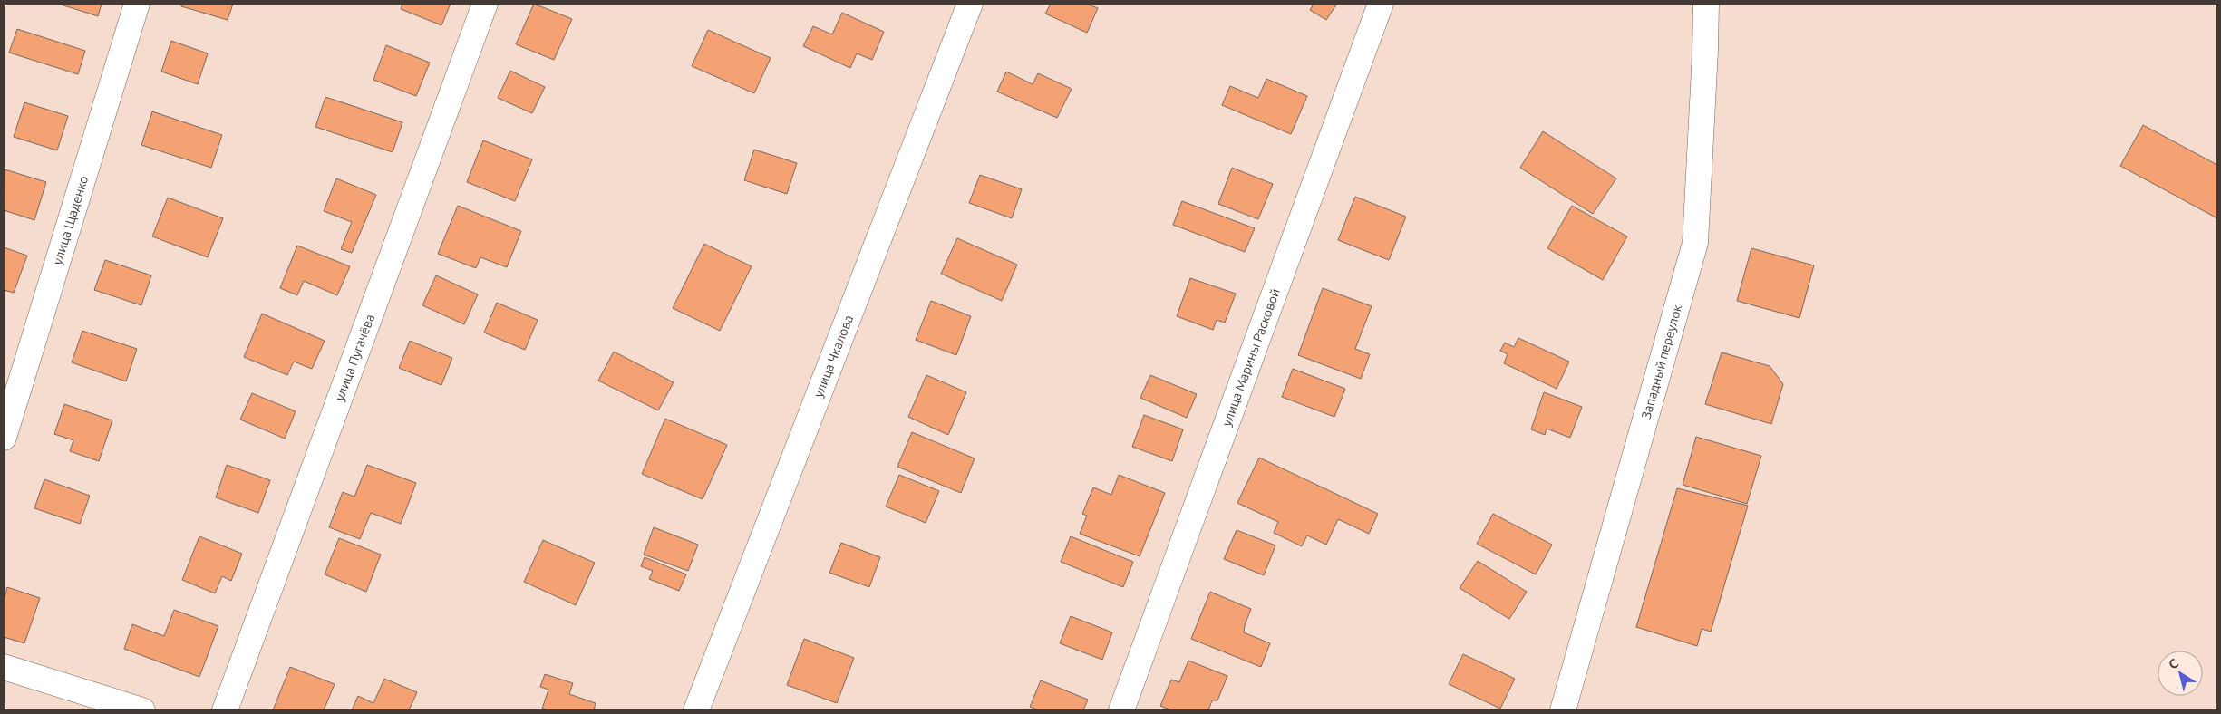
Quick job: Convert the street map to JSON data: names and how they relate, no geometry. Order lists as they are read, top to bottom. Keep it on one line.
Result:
{"streets":{"street":["улица Щаденко","улица Пугачёва","улица Чкалова","улица Марины Расковой","Западный переулок"]},"north":"top left"}
